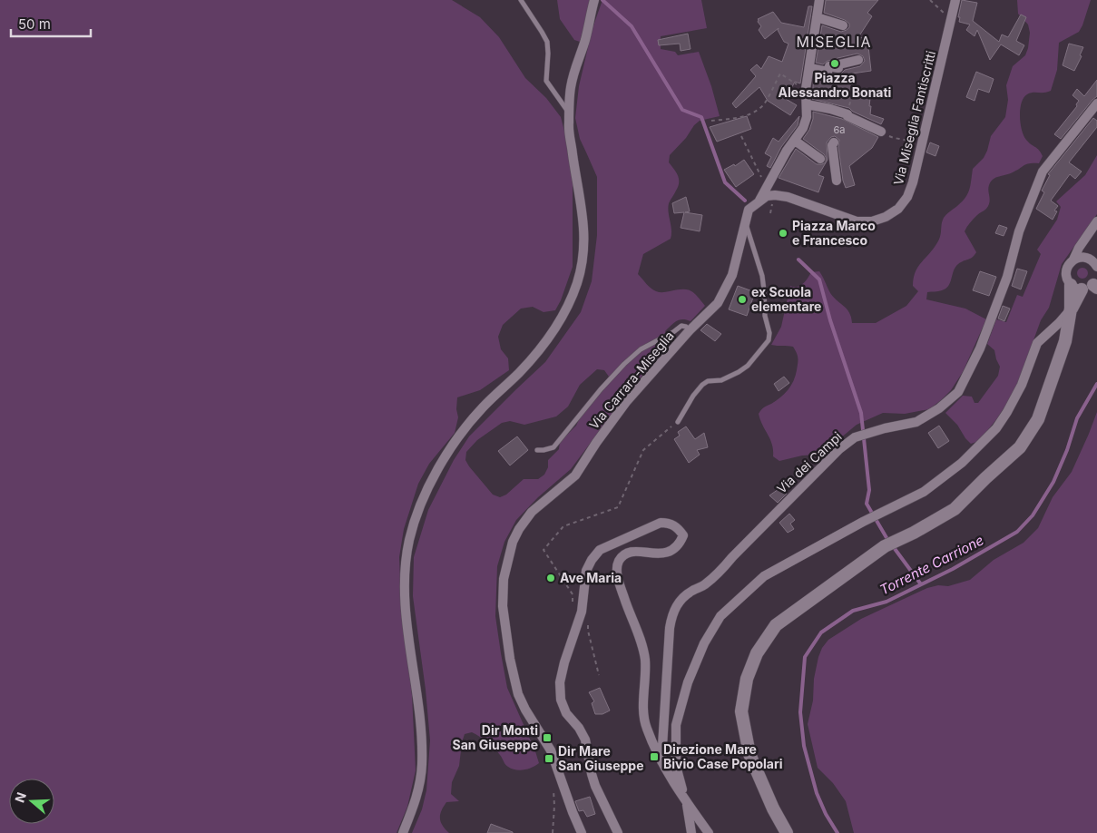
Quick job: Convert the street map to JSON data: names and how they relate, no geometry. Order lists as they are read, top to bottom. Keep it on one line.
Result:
{"streets":{"street":["Via Miseglia Fantiscritti","Via Carrara-Miseglia","Via dei Campi"]},"crossings":[["Via Miseglia Fantiscritti","Via Carrara-Miseglia"]],"districts":["MISEGLIA"],"water":["Torrente Carrione"],"places":{"other":["Piazza Alessandro Bonati","Piazza Marco e Francesco","ex Scuola elementare","Ave Maria"],"transit":["Dir Monti San Giuseppe","Direzione Mare Bivio Case Popolari","Dir Mare San Giuseppe"]},"house_numbers":["6a"],"scale_bar":"50 m","north":"left"}
